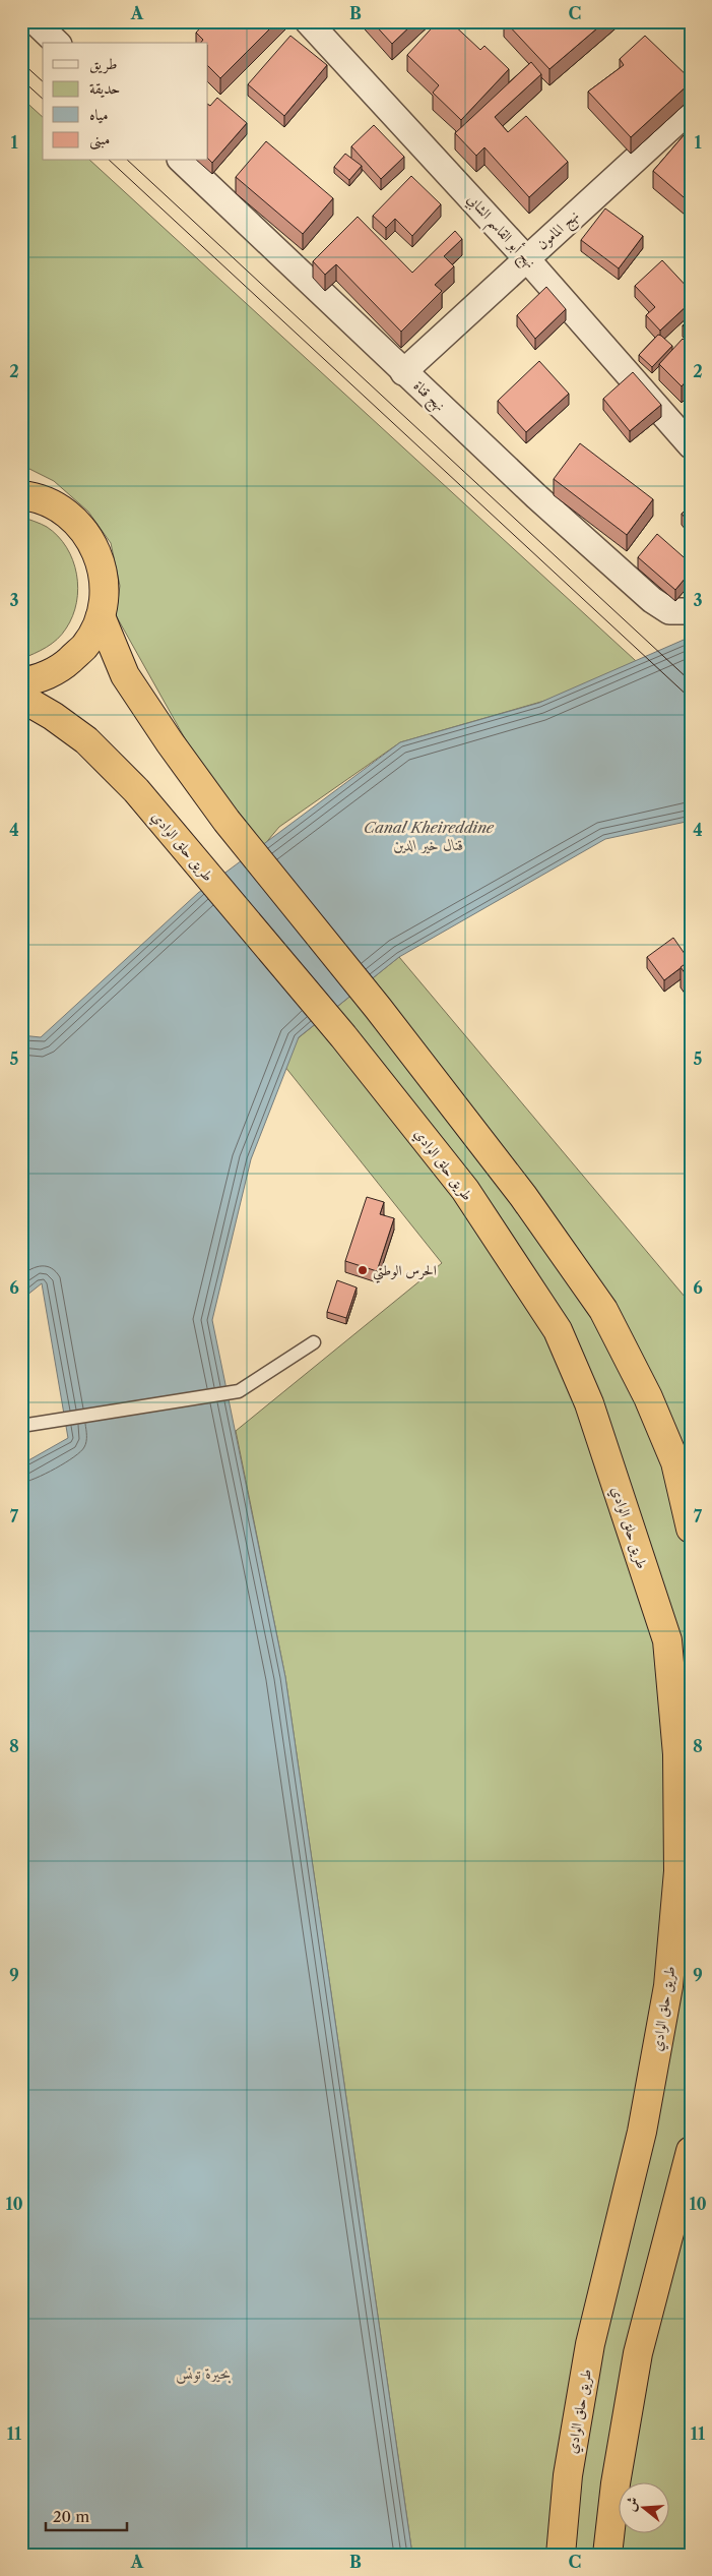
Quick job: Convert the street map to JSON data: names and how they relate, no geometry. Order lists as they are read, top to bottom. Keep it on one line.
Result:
{"streets":{"highway":["طريق حلق الوادي"],"street":["نهج المامون","نهج أبو القاسم الشابي","نهج قناة"]},"crossings":[["نهج المامون","نهج أبو القاسم الشابي"],["نهج المامون","نهج قناة"]],"water":["Canal Kheireddine قنال خير الدين","بحيرة تونس"],"places":["الحرس الوطني"],"legend":["طريق","حديقة","مياه","مبنى"],"scale_bar":"20 m","north":"left","grid":{"columns":["A","B","C"],"rows":["1","2","3","4","5","6","7","8","9","10","11"]}}
